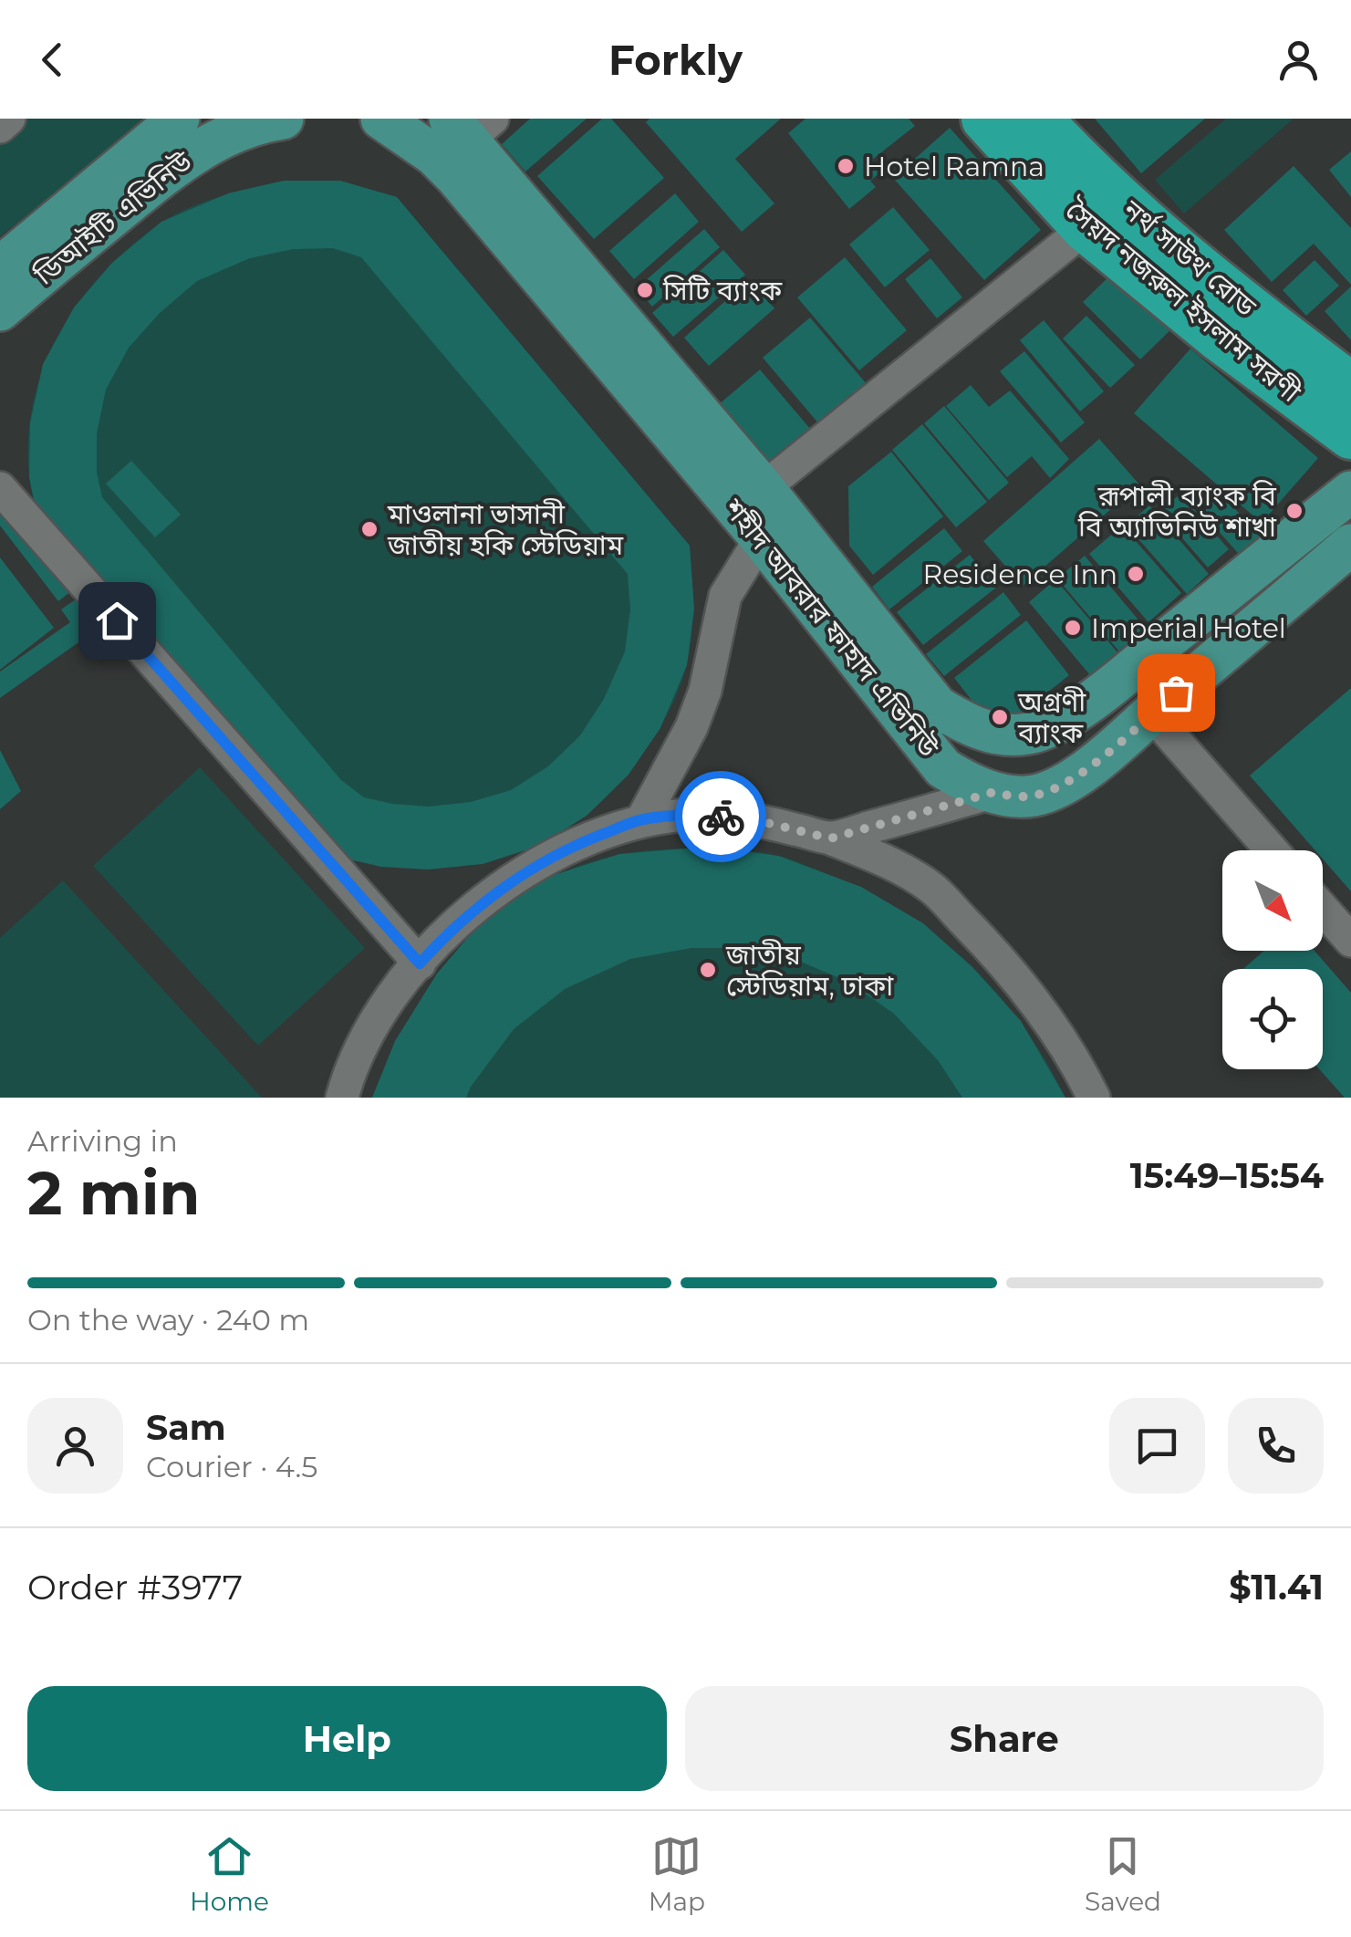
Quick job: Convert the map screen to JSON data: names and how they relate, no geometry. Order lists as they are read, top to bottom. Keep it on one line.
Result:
{"streets":{"highway":["নর্থ সাউথ রোড","সৈয়দ নজরুল ইসলাম সরণী"],"main road":["ডিআইটি এভিনিউ","শহীদ আবরার ফাহাদ এভিনিউ"]},"crossings":[["নর্থ সাউথ রোড","সৈয়দ নজরুল ইসলাম সরণী"]],"places":["Hotel Ramna","সিটি ব্যাংক","রূপালী ব্যাংক বি বি অ্যাভিনিউ শাখা","মাওলানা ভাসানী জাতীয় হকি স্টেডিয়াম","Residence Inn","Imperial Hotel","অগ্রণী ব্যাংক","জাতীয় স্টেডিয়াম, ঢাকা"],"north":"bottom right","page":{"header":"Forkly","heading":["2 min","Arriving in","15:49–15:54"],"panel":["Sam","Courier · 4.5","Order #3977","$11.41"],"bar":"On the way · 240 m","buttons":["Help","Share"],"tabs":["Home","Map","Saved"]}}
